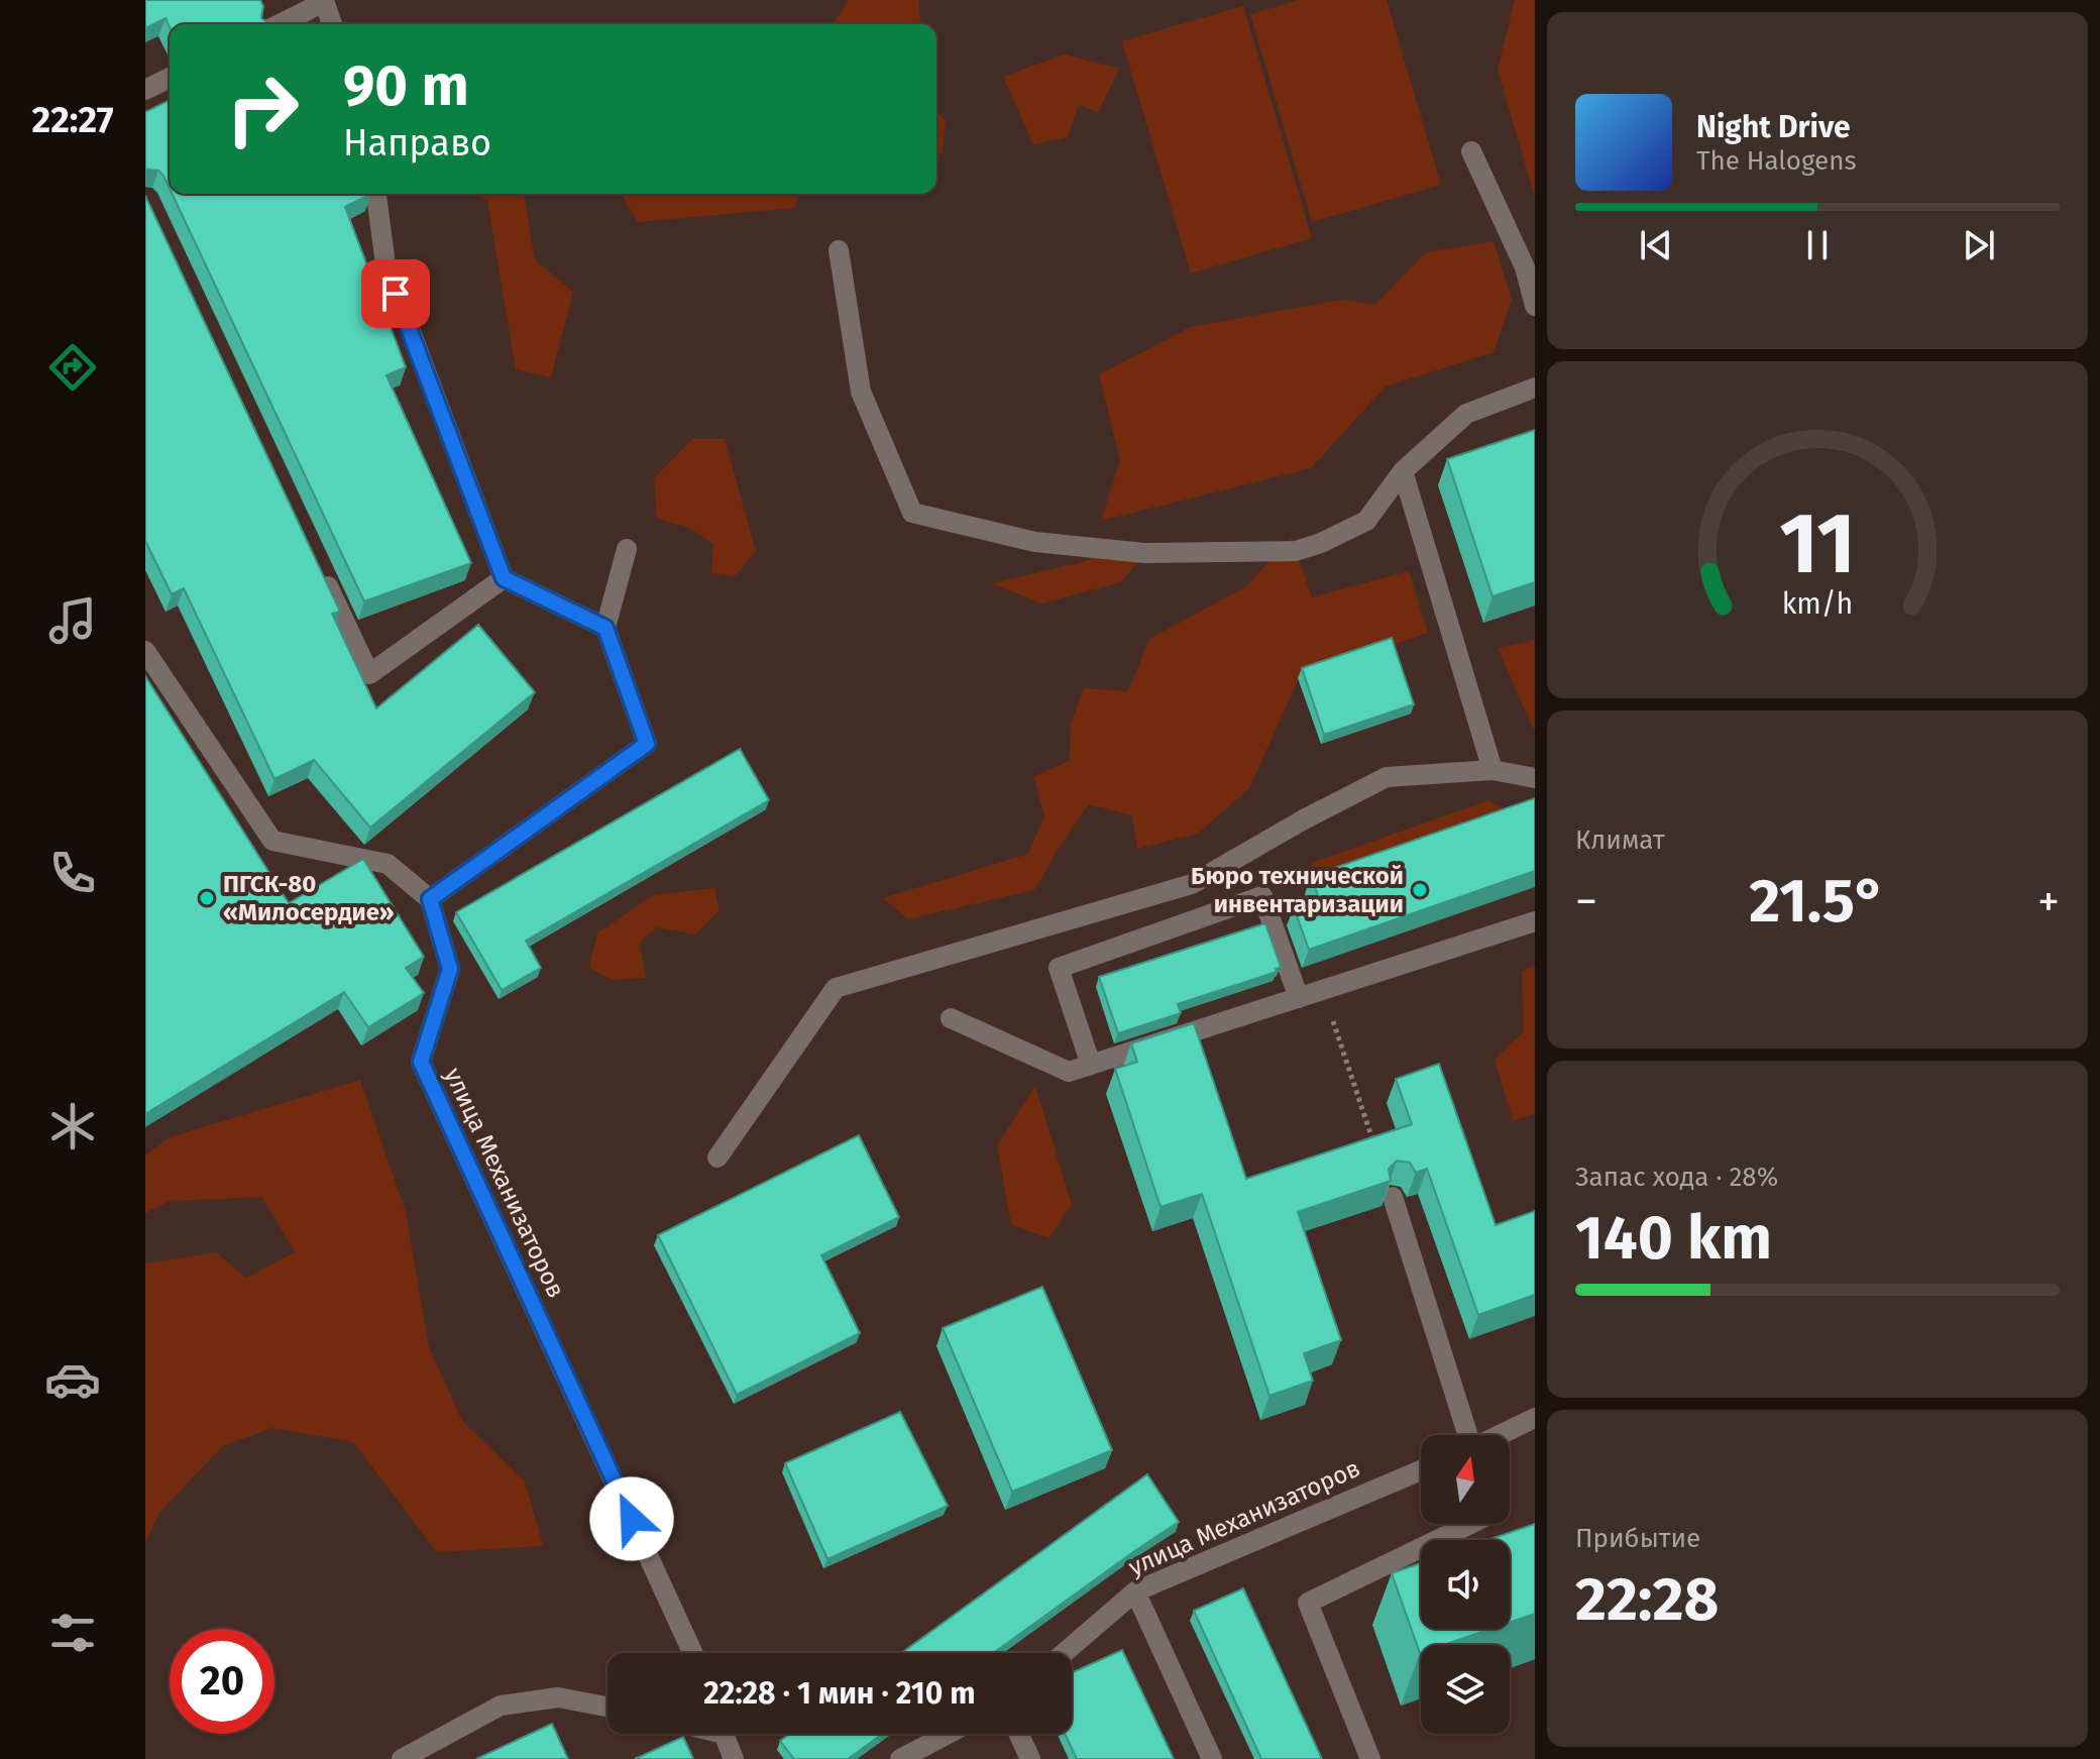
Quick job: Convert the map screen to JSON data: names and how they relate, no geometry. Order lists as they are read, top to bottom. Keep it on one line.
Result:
{"streets":{"lane":["улица Механизаторов"]},"places":["Бюро технической инвентаризации","ПГСК-80 «Милосердие»"],"north":"top","page":{"tabs":"22:27","turn":["90 m","Направо"],"song":["Night Drive","The Halogens"],"tile":["Климат",["Запас хода · 28%","140 km"],["Прибытие","22:28"]],"heat":["−","21.5°","+"],"limit":"20","trip":"22:28 · 1 мин · 210 m","gauge":["11","km/h"]}}
